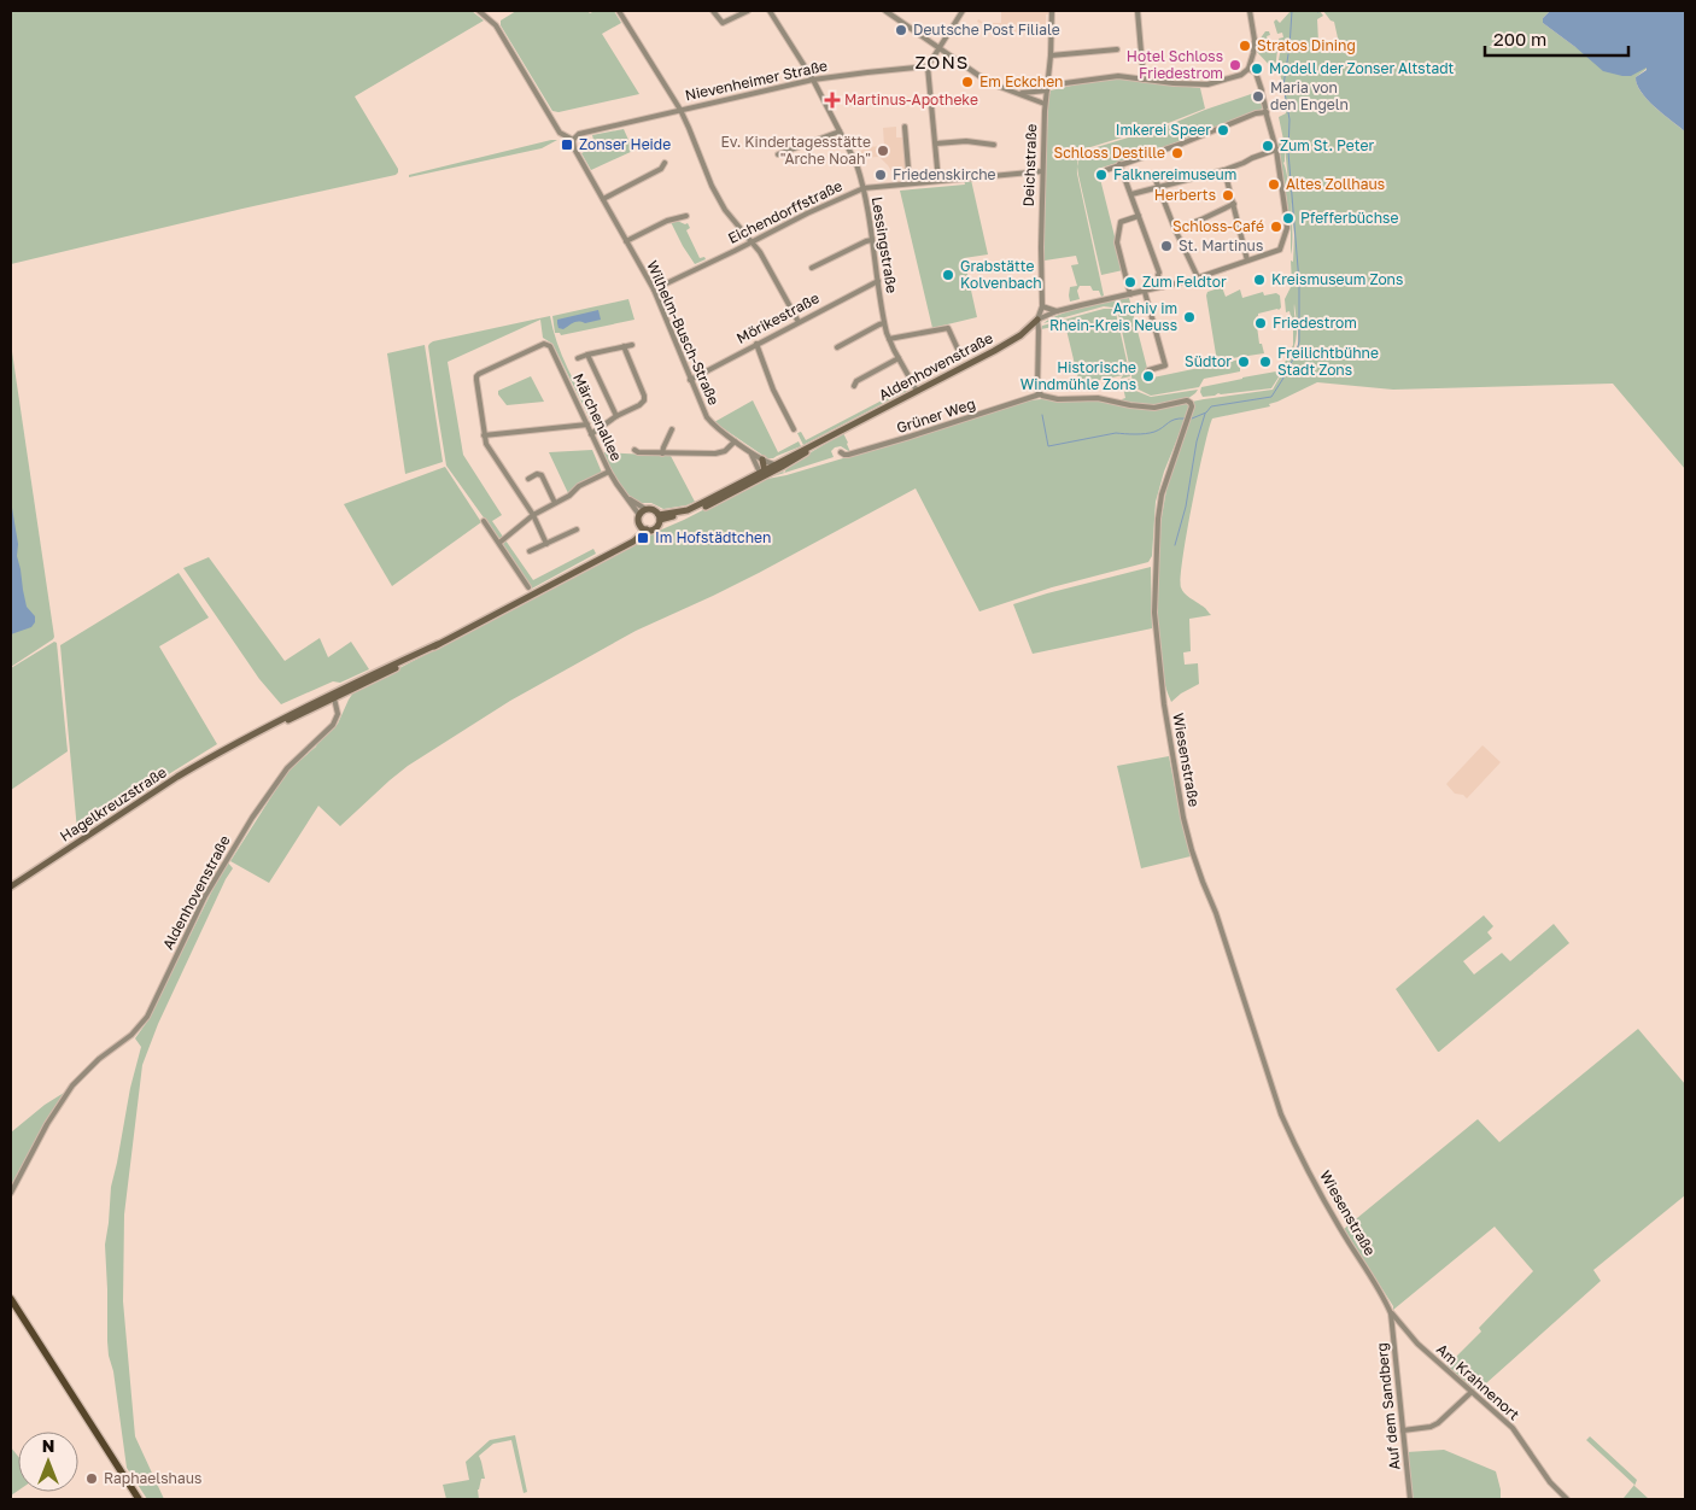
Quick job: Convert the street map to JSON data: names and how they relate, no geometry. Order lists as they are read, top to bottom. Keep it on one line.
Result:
{"streets":{"street":["Nievenheimer Straße","Deichstraße","Eichendorffstraße","Lessingstraße","Mörikestraße","Wilhelm-Busch-Straße","Aldenhovenstraße","Grüner Weg","Märchenallee","Wiesenstraße","Hagelkreuzstraße","Am Krahnenort","Auf dem Sandberg"]},"crossings":[["Nievenheimer Straße","Lessingstraße"],["Nievenheimer Straße","Wilhelm-Busch-Straße"],["Deichstraße","Eichendorffstraße"],["Deichstraße","Aldenhovenstraße"],["Eichendorffstraße","Lessingstraße"],["Eichendorffstraße","Wilhelm-Busch-Straße"],["Lessingstraße","Mörikestraße"],["Lessingstraße","Aldenhovenstraße"],["Mörikestraße","Wilhelm-Busch-Straße"],["Wilhelm-Busch-Straße","Aldenhovenstraße"],["Aldenhovenstraße","Märchenallee"],["Aldenhovenstraße","Hagelkreuzstraße"],["Grüner Weg","Wiesenstraße"],["Wiesenstraße","Am Krahnenort"],["Wiesenstraße","Auf dem Sandberg"],["Am Krahnenort","Auf dem Sandberg"]],"districts":["ZONS"],"places":{"other":["Deutsche Post Filiale","Stratos Dining","Hotel Schloss Friedestrom","Modell der Zonser Altstadt","Em Eckchen","Maria von den Engeln","Imkerei Speer","Zum St. Peter","Ev. Kindertagesstätte \"Arche Noah\"","Schloss Destille","Friedenskirche","Falknereimuseum","Altes Zollhaus","Herberts","Pfefferbüchse","Schloss-Café","St. Martinus","Grabstätte Kolvenbach","Kreismuseum Zons","Zum Feldtor","Archiv im Rhein-Kreis Neuss","Friedestrom","Südtor","Freilichtbühne Stadt Zons","Historische Windmühle Zons","Raphaelshaus"],"health":["Martinus-Apotheke"],"transit":["Zonser Heide","Im Hofstädtchen"]},"scale_bar":"200 m","north":"top"}
